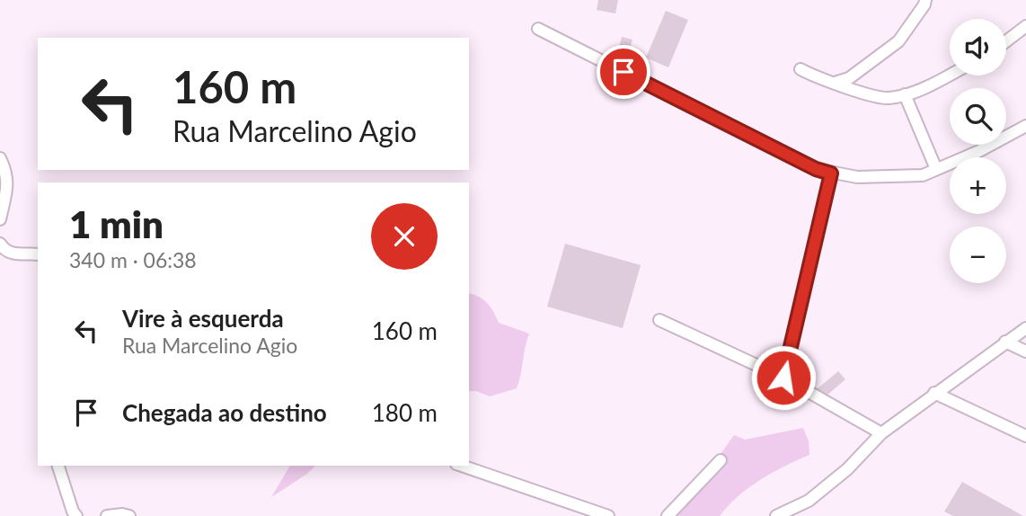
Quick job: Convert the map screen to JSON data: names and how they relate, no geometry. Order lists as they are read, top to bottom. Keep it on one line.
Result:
{"page":{"map_buttons":["+","−"],"turn":["160 m","Rua Marcelino Agio"],"heading":["1 min","340 m · 06:38"],"list":[{"name":"Vire à esquerda","note":"Rua Marcelino Agio","value":"160 m"},{"name":"Chegada ao destino","value":"180 m"}]}}
